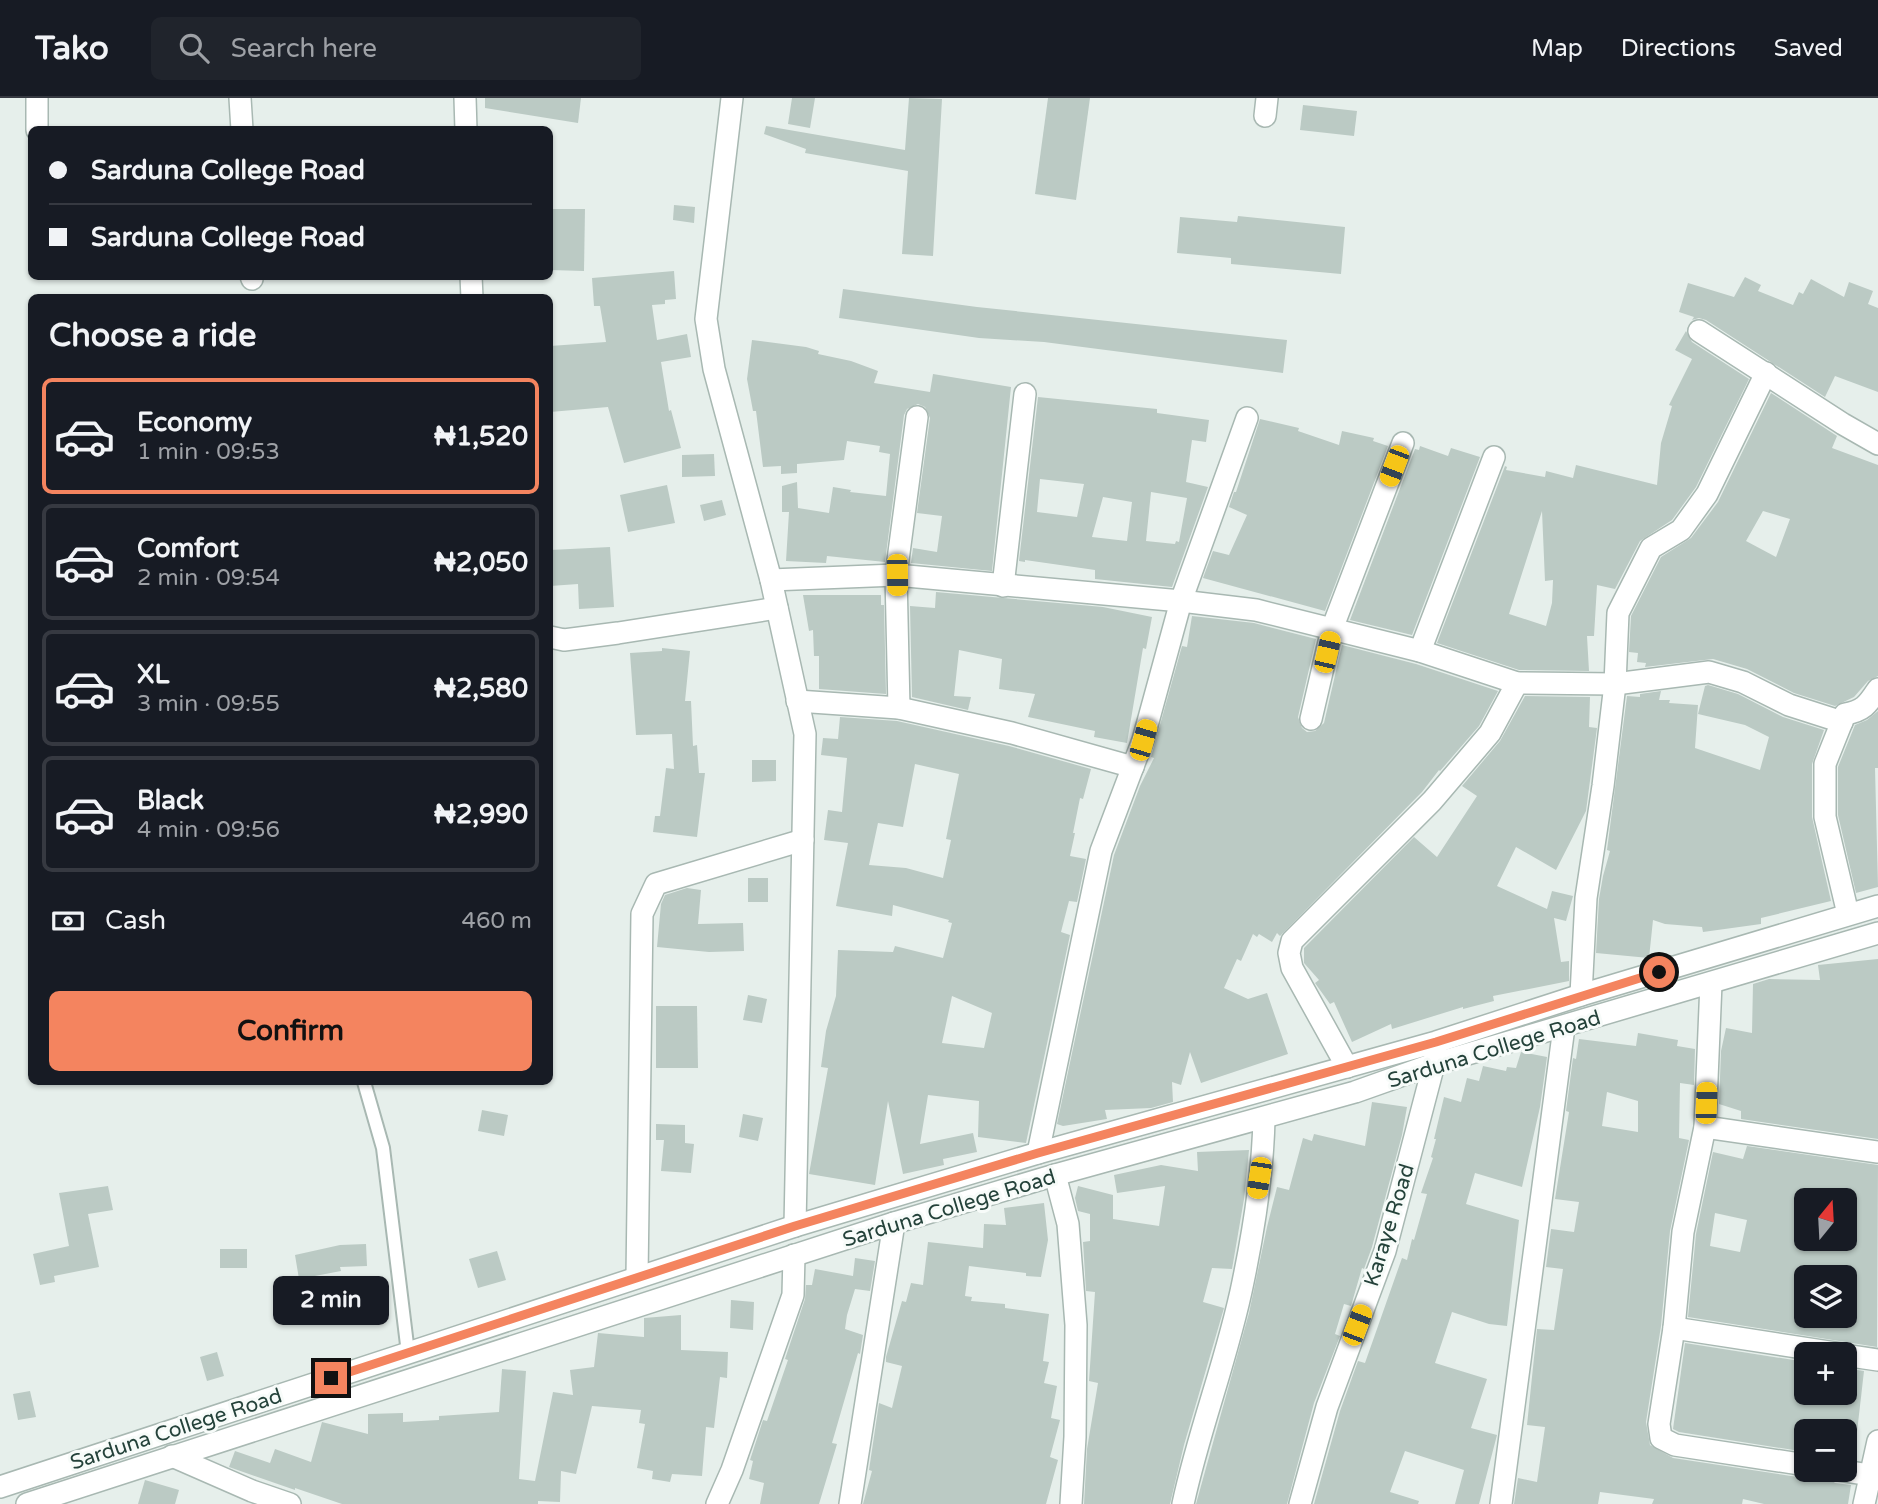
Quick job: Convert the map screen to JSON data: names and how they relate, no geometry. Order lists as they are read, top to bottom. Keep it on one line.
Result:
{"streets":{"street":["Sarduna College Road","Karaye Road"]},"crossings":[["Sarduna College Road","Karaye Road"]],"north":"top","page":{"header":"Tako","search":"Search here","nav":["Map","Directions","Saved"],"banner":["Sarduna College Road","Sarduna College Road"],"heading":"Choose a ride","list":[{"name":"Economy","note":"1 min · 09:53","value":"₦1,520"},{"name":"Comfort","note":"2 min · 09:54","value":"₦2,050"},{"name":"XL","note":"3 min · 09:55","value":"₦2,580"},{"name":"Black","note":"4 min · 09:56","value":"₦2,990"}],"pay":["Cash","460 m"],"buttons":"Confirm","map_buttons":["+","−"],"bubble":"2 min"}}
